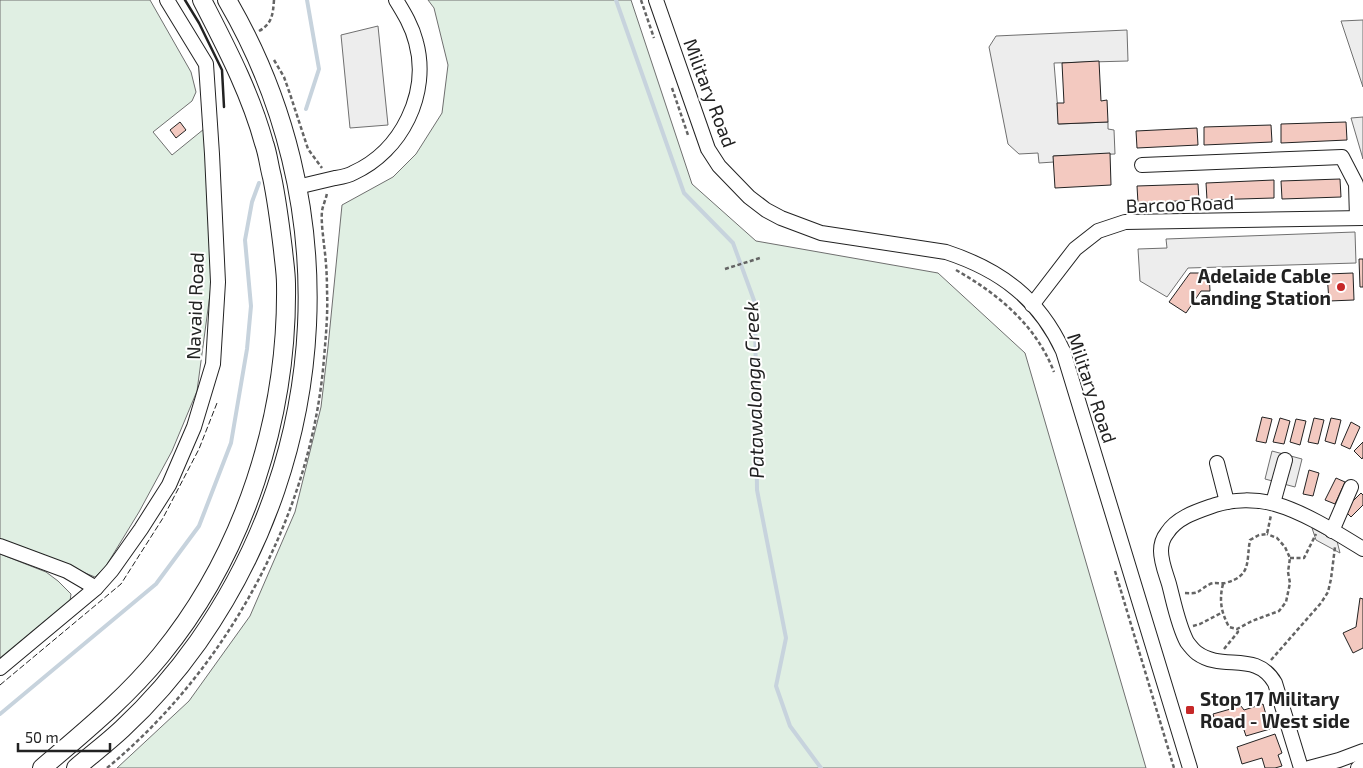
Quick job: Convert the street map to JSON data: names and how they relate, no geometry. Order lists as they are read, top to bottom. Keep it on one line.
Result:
{"streets":{"street":["Military Road","Barcoo Road","Navaid Road"]},"crossings":[["Military Road","Barcoo Road"]],"water":["Patawalonga Creek"],"places":{"other":["Adelaide Cable Landing Station"],"transit":["Stop 17 Military Road - West side"]},"scale_bar":"50 m"}
